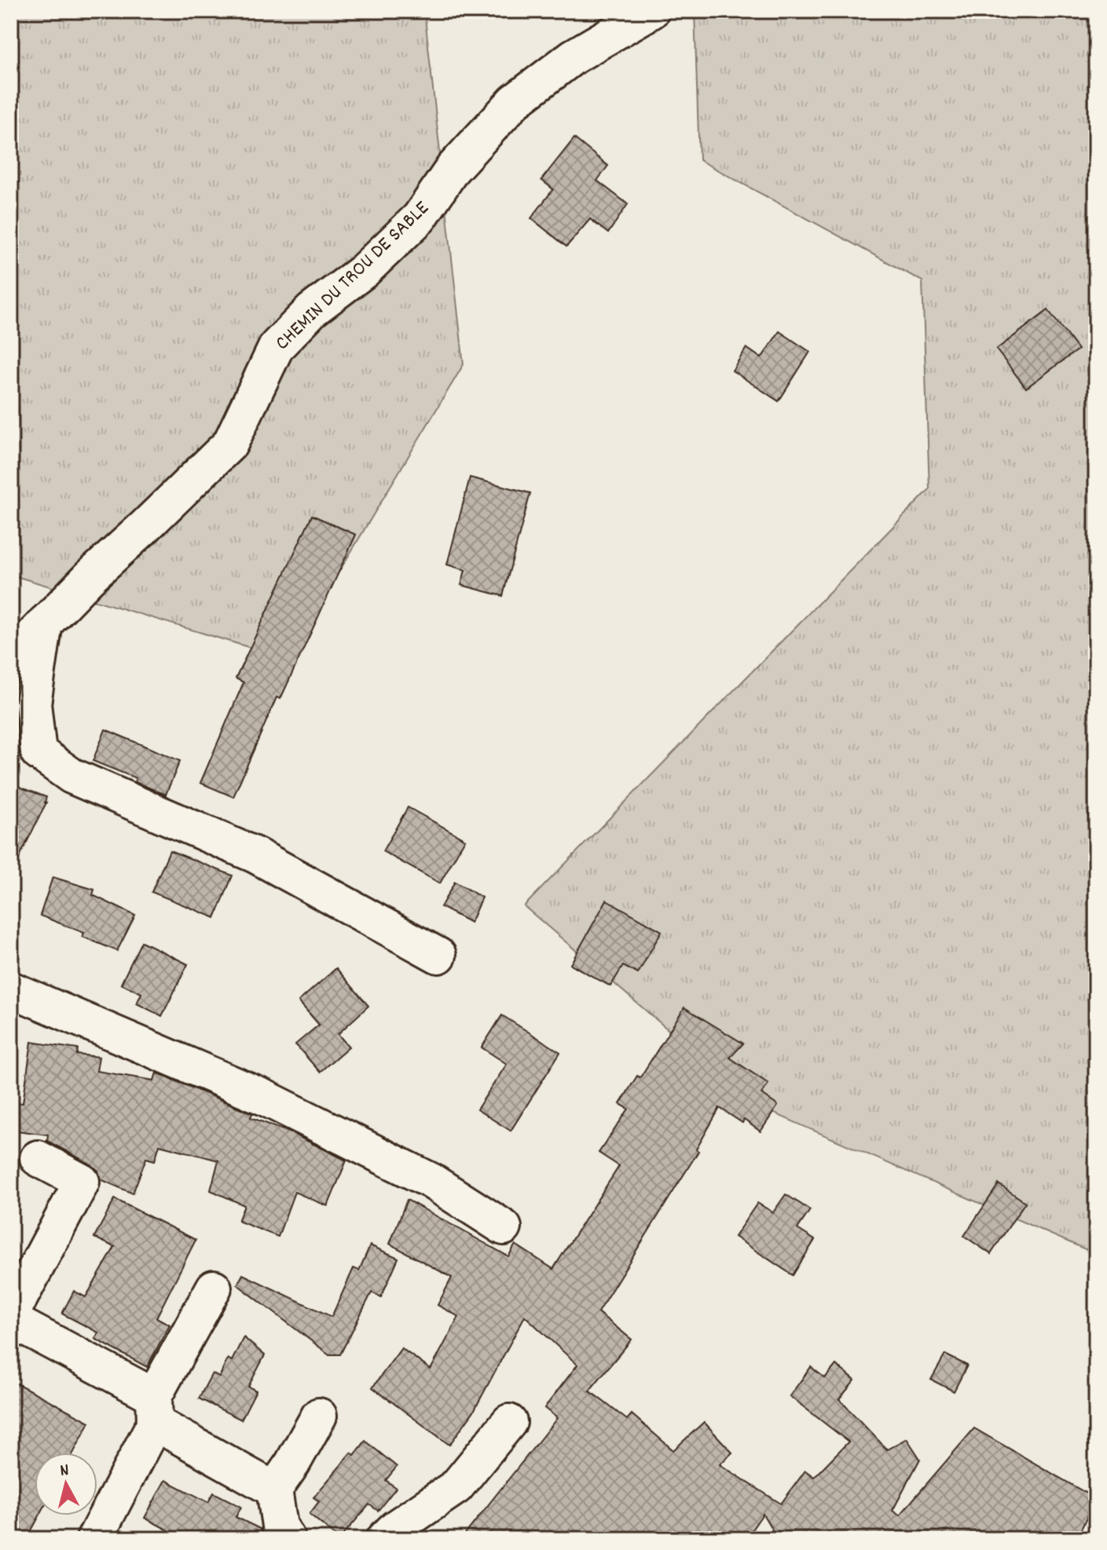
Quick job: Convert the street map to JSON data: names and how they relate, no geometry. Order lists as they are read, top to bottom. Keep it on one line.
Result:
{"streets":{"street":["CHEMIN DU TROU DE SABLE"]},"north":"top"}
